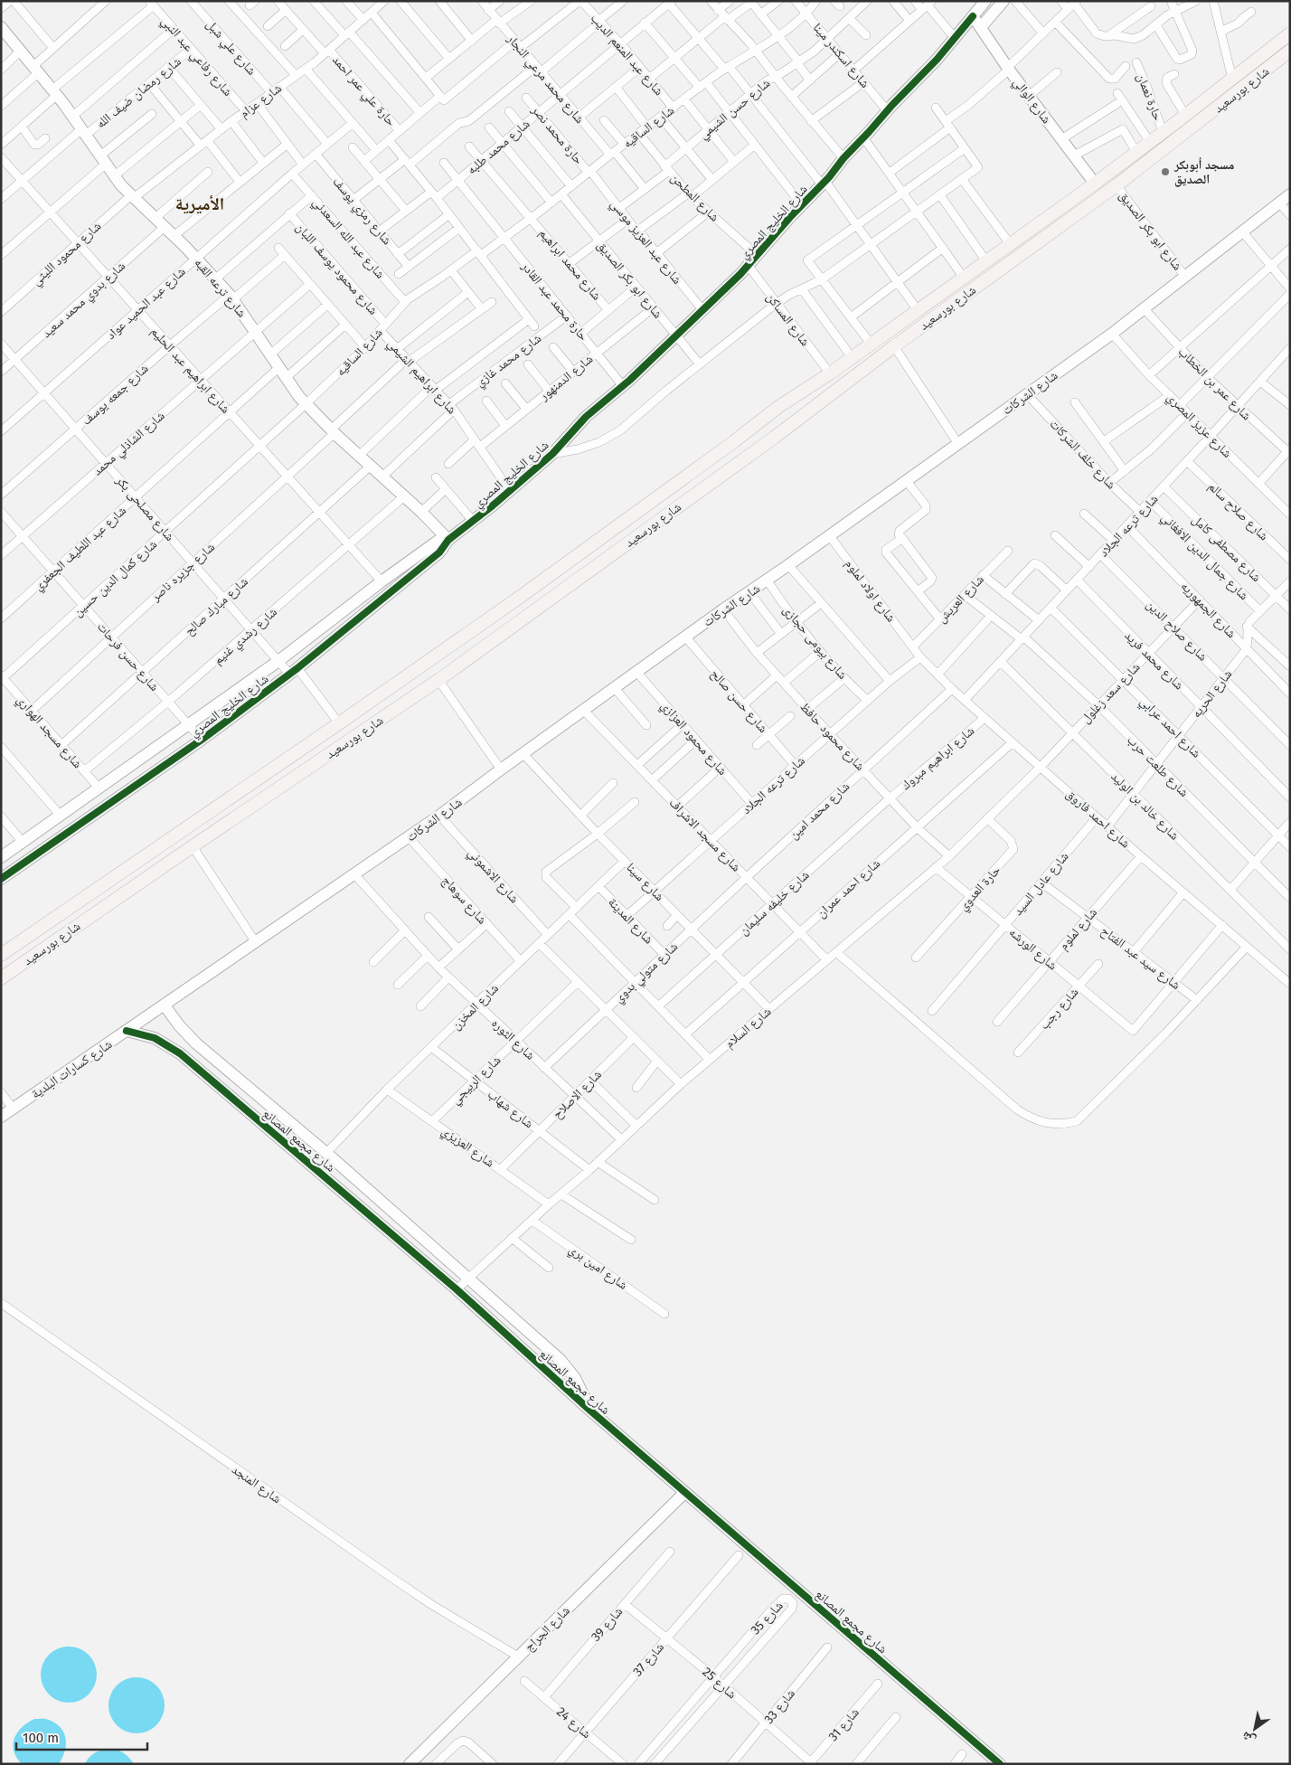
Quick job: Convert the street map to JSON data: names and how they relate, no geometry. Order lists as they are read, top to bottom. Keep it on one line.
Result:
{"streets":{"main road":["شارع بورسعيد"],"street":["شارع علي شبل","شارع عبد المنعم الديب","شارع اسكندر مينا","شارع رفاعي عبد النبي","شارع محمد مرعي النجار","حارة علي عمر احمد","شارع رمضان ضيف الله","حارة نعمان","شارع عزام","شارع الوالي","شارع حسن الشيمي","شارع الساقيه","حارة محمد نصر","شارع محمد طلبه","شارع المطحن","شارع رمزي يوسف","شارع الخليج المصري","شارع ابو بكر الصديق","شارع عبد الله السعدني","شارع عبد العزيز موسي","شارع محمود الليثي","شارع محمد ابراهيم","شارع محمود يوسف اللبان","شارع ترعه القبه","شارع بدوي محمد سعيد","حارة محمد عبد القادر","شارع عبد الحميد عواد","شارع المساكن","شارع محمد غازي","شارع ابراهيم عبد الحليم","شارع ابراهيم الشيمي","شارع الدمنهور","شارع عمر بن الخطاب","شارع الشركات","شارع جمعه يوسف","شارع عزيز المصري","شارع الشاذلي محمد","شارع خلف الشركات","شارع مصلحى بكر","شارع صلاح سالم","شارع ترعه الجلاد","شارع عبد اللطيف الجعفري","شارع مصطفى كامل","شارع جمال الدين الافغاني","شارع جزيره ناصر","شارع كمال الدين حسين","شارع اولاد لملوم","شارع العريش","شارع مبارك صالح","شارع الجمهوريه","شارع صلاح الدين","شارع رشدي غنيم","شارع بيومى حجازى","شارع حسن فرحات","شارع محمد فريد","شارع سعد زغلول","شارع الحريه","شارع حسن صالح","شارع احمد عرابي","شارع مسجد الهواري","شارع محمود حافظ","شارع محمود العزازي","شارع ابراهيم مبروك","شارع طلعت حرب","شارع خالد بن الوليد","شارع محمد امين","شارع احمد فاروق","شارع مسجد الاشراف","شارع الاشموني","شارع سينا","شارع عادل السيد","شارع احمد عمران","حارة العدوي","شارع سوهاج","شارع خليفه سليمان","شارع المدينة","شارع لملوم","شارع الورشه","شارع سيد عبد الفتاح","شارع متولي بدوي","شارع المخزن","شارع رجب","شارع السلام","شارع الثوره","شارع كسارات البلدية","شارع الربيجي","شارع الاصلاح","شارع شهاب","شارع مجمع المصانع","شارع العزيزي","شارع امين بري","شارع المنجد","شارع 35","شارع 39","شارع الجراج","شارع 37","شارع 25","شارع 33","شارع 24","شارع 31"]},"crossings":[["شارع علي شبل","شارع عزام"],["شارع عبد المنعم الديب","شارع الساقيه"],["شارع عبد المنعم الديب","شارع محمد طلبه"],["شارع اسكندر مينا","شارع حسن الشيمي"],["شارع اسكندر مينا","شارع الساقيه"],["شارع اسكندر مينا","شارع الخليج المصري"],["شارع رفاعي عبد النبي","شارع رمضان ضيف الله"],["شارع رفاعي عبد النبي","شارع عزام"],["شارع محمد مرعي النجار","شارع حسن الشيمي"],["شارع محمد مرعي النجار","شارع الساقيه"],["شارع محمد مرعي النجار","شارع محمد طلبه"],["شارع بورسعيد","حارة نعمان"],["شارع بورسعيد","شارع الوالي"],["شارع بورسعيد","شارع ابو بكر الصديق"],["شارع بورسعيد","شارع المساكن"],["شارع بورسعيد","شارع مصلحى بكر"],["حارة علي عمر احمد","شارع عزام"],["شارع رمضان ضيف الله","شارع ترعه القبه"],["شارع رمضان ضيف الله","شارع ابراهيم عبد الحليم"],["شارع عزام","شارع محمود الليثي"],["شارع عزام","شارع ترعه القبه"],["شارع الوالي","شارع الخليج المصري"],["شارع حسن الشيمي","شارع المطحن"],["شارع حسن الشيمي","شارع عبد العزيز موسي"],["شارع الساقيه","حارة محمد نصر"],["شارع الساقيه","شارع المطحن"],["شارع الساقيه","شارع ابو بكر الصديق"],["شارع الساقيه","شارع عبد الله السعدني"],["شارع الساقيه","شارع عبد العزيز موسي"],["شارع الساقيه","شارع محمد ابراهيم"],["شارع الساقيه","شارع محمود يوسف اللبان"],["شارع الساقيه","شارع ترعه القبه"],["شارع الساقيه","حارة محمد عبد القادر"],["شارع الساقيه","شارع ابراهيم الشيمي"],["شارع الساقيه","شارع كمال الدين حسين"],["حارة محمد نصر","شارع محمد طلبه"],["حارة محمد نصر","شارع عبد العزيز موسي"],["شارع محمد طلبه","شارع رمزي يوسف"],["شارع محمد طلبه","شارع محمد ابراهيم"],["شارع محمد طلبه","حارة محمد عبد القادر"],["شارع المطحن","شارع الخليج المصري"],["شارع رمزي يوسف","شارع عبد الحميد عواد"],["شارع الخليج المصري","شارع ابو بكر الصديق"],["شارع الخليج المصري","شارع عبد العزيز موسي"],["شارع الخليج المصري","شارع ترعه القبه"],["شارع الخليج المصري","حارة محمد عبد القادر"],["شارع الخليج المصري","شارع المساكن"],["شارع الخليج المصري","شارع ابراهيم عبد الحليم"],["شارع الخليج المصري","شارع ابراهيم الشيمي"],["شارع الخليج المصري","شارع مصلحى بكر"],["شارع الخليج المصري","شارع حسن فرحات"],["شارع الخليج المصري","شارع مسجد الهواري"],["شارع ابو بكر الصديق","شارع الدمنهور"],["شارع ابو بكر الصديق","شارع الشركات"],["شارع عبد الله السعدني","شارع عبد الحميد عواد"],["شارع محمود الليثي","شارع ترعه القبه"],["شارع محمود الليثي","شارع ابراهيم عبد الحليم"],["شارع محمود يوسف اللبان","شارع ابراهيم الشيمي"],["شارع ترعه القبه","شارع بدوي محمد سعيد"],["شارع ترعه القبه","شارع عبد الحميد عواد"],["شارع ترعه القبه","شارع محمد غازي"],["شارع ترعه القبه","شارع جمعه يوسف"],["شارع ترعه القبه","شارع الشاذلي محمد"],["شارع ترعه القبه","شارع عبد اللطيف الجعفري"],["شارع ترعه القبه","شارع جزيره ناصر"],["شارع ترعه القبه","شارع كمال الدين حسين"],["شارع ترعه القبه","شارع مبارك صالح"],["شارع ترعه القبه","شارع رشدي غنيم"],["شارع بدوي محمد سعيد","شارع ابراهيم عبد الحليم"],["شارع بدوي محمد سعيد","شارع مصلحى بكر"],["حارة محمد عبد القادر","شارع محمد غازي"],["حارة محمد عبد القادر","شارع الدمنهور"],["شارع عبد الحميد عواد","شارع ابراهيم عبد الحليم"],["شارع عبد الحميد عواد","شارع مصلحى بكر"],["شارع محمد غازي","شارع ابراهيم الشيمي"],["شارع ابراهيم عبد الحليم","شارع جمعه يوسف"],["شارع ابراهيم عبد الحليم","شارع الشاذلي محمد"],["شارع ابراهيم عبد الحليم","شارع عبد اللطيف الجعفري"],["شارع ابراهيم عبد الحليم","شارع جزيره ناصر"],["شارع ابراهيم عبد الحليم","شارع كمال الدين حسين"],["شارع ابراهيم عبد الحليم","شارع مبارك صالح"],["شارع ابراهيم عبد الحليم","شارع رشدي غنيم"],["شارع ابراهيم الشيمي","شارع الدمنهور"],["شارع ابراهيم الشيمي","شارع جزيره ناصر"],["شارع عمر بن الخطاب","شارع الشركات"],["شارع عمر بن الخطاب","شارع ترعه الجلاد"],["شارع الشركات","شارع عزيز المصري"],["شارع الشركات","شارع خلف الشركات"],["شارع الشركات","شارع اولاد لملوم"],["شارع الشركات","شارع بيومى حجازى"],["شارع الشركات","شارع حسن صالح"],["شارع الشركات","شارع محمود حافظ"],["شارع الشركات","شارع محمود العزازي"],["شارع الشركات","شارع مسجد الاشراف"],["شارع الشركات","شارع الاشموني"],["شارع الشركات","شارع سينا"],["شارع الشركات","شارع سوهاج"],["شارع الشركات","شارع الثوره"],["شارع الشركات","شارع كسارات البلدية"],["شارع الشركات","شارع مجمع المصانع"],["شارع جمعه يوسف","شارع مصلحى بكر"],["شارع عزيز المصري","شارع ترعه الجلاد"],["شارع الشاذلي محمد","شارع مصلحى بكر"],["شارع الشاذلي محمد","شارع حسن فرحات"],["شارع خلف الشركات","شارع ترعه الجلاد"],["شارع مصلحى بكر","شارع عبد اللطيف الجعفري"],["شارع مصلحى بكر","شارع جزيره ناصر"],["شارع مصلحى بكر","شارع كمال الدين حسين"],["شارع مصلحى بكر","شارع مبارك صالح"],["شارع مصلحى بكر","شارع رشدي غنيم"],["شارع صلاح سالم","شارع ترعه الجلاد"],["شارع ترعه الجلاد","شارع مصطفى كامل"],["شارع ترعه الجلاد","شارع جمال الدين الافغاني"],["شارع ترعه الجلاد","شارع الجمهوريه"],["شارع ترعه الجلاد","شارع صلاح الدين"],["شارع ترعه الجلاد","شارع بيومى حجازى"],["شارع ترعه الجلاد","شارع محمد فريد"],["شارع ترعه الجلاد","شارع حسن صالح"],["شارع ترعه الجلاد","شارع احمد عرابي"],["شارع ترعه الجلاد","شارع محمود حافظ"],["شارع ترعه الجلاد","شارع محمود العزازي"],["شارع ترعه الجلاد","شارع طلعت حرب"],["شارع ترعه الجلاد","شارع خالد بن الوليد"],["شارع ترعه الجلاد","شارع احمد فاروق"],["شارع ترعه الجلاد","شارع مسجد الاشراف"],["شارع ترعه الجلاد","شارع سينا"],["شارع ترعه الجلاد","شارع المدينة"],["شارع عبد اللطيف الجعفري","شارع حسن فرحات"],["شارع جزيره ناصر","شارع حسن فرحات"],["شارع جزيره ناصر","شارع مسجد الهواري"],["شارع كمال الدين حسين","شارع حسن فرحات"],["شارع كمال الدين حسين","شارع مسجد الهواري"],["شارع اولاد لملوم","شارع العريش"],["شارع اولاد لملوم","شارع احمد فاروق"],["شارع العريش","شارع طلعت حرب"],["شارع العريش","شارع احمد فاروق"],["شارع مبارك صالح","شارع حسن فرحات"],["شارع مبارك صالح","شارع مسجد الهواري"],["شارع الجمهوريه","شارع سعد زغلول"],["شارع الجمهوريه","شارع الحريه"],["شارع صلاح الدين","شارع سعد زغلول"],["شارع صلاح الدين","شارع الحريه"],["شارع رشدي غنيم","شارع حسن فرحات"],["شارع رشدي غنيم","شارع مسجد الهواري"],["شارع محمد فريد","شارع سعد زغلول"],["شارع محمد فريد","شارع الحريه"],["شارع سعد زغلول","شارع احمد عرابي"],["شارع سعد زغلول","شارع طلعت حرب"],["شارع سعد زغلول","شارع خالد بن الوليد"],["شارع سعد زغلول","شارع احمد فاروق"],["شارع سعد زغلول","شارع السلام"],["شارع الحريه","شارع احمد عرابي"],["شارع الحريه","شارع طلعت حرب"],["شارع الحريه","شارع خالد بن الوليد"],["شارع الحريه","شارع احمد فاروق"],["شارع محمود حافظ","شارع ابراهيم مبروك"],["شارع محمود حافظ","شارع محمد امين"],["شارع محمود حافظ","شارع احمد عمران"],["شارع محمود حافظ","شارع خليفه سليمان"],["شارع محمود حافظ","شارع السلام"],["شارع ابراهيم مبروك","شارع احمد فاروق"],["شارع ابراهيم مبروك","شارع خليفه سليمان"],["شارع محمد امين","شارع احمد فاروق"],["شارع محمد امين","شارع مسجد الاشراف"],["شارع محمد امين","شارع متولي بدوي"],["شارع احمد فاروق","شارع عادل السيد"],["شارع احمد فاروق","شارع احمد عمران"],["شارع احمد فاروق","شارع لملوم"],["شارع احمد فاروق","شارع السلام"],["شارع مسجد الاشراف","شارع احمد عمران"],["شارع مسجد الاشراف","شارع خليفه سليمان"],["شارع مسجد الاشراف","شارع متولي بدوي"],["شارع مسجد الاشراف","شارع السلام"],["شارع الاشموني","شارع المخزن"],["شارع سينا","شارع احمد عمران"],["شارع سينا","شارع خليفه سليمان"],["شارع سينا","شارع متولي بدوي"],["شارع سينا","شارع المخزن"],["شارع سينا","شارع السلام"],["شارع عادل السيد","شارع الورشه"],["شارع عادل السيد","شارع سيد عبد الفتاح"],["حارة العدوي","شارع الورشه"],["حارة العدوي","شارع السلام"],["شارع سوهاج","شارع المخزن"],["شارع المدينة","شارع متولي بدوي"],["شارع المدينة","شارع المخزن"],["شارع لملوم","شارع الورشه"],["شارع لملوم","شارع سيد عبد الفتاح"],["شارع الورشه","شارع سيد عبد الفتاح"],["شارع الورشه","شارع رجب"],["شارع الورشه","شارع السلام"],["شارع متولي بدوي","شارع الثوره"],["شارع المخزن","شارع الثوره"],["شارع المخزن","شارع شهاب"],["شارع المخزن","شارع مجمع المصانع"],["شارع المخزن","شارع العزيزي"],["شارع السلام","شارع الثوره"],["شارع السلام","شارع شهاب"],["شارع السلام","شارع مجمع المصانع"],["شارع السلام","شارع العزيزي"],["شارع السلام","شارع امين بري"],["شارع الثوره","شارع الربيجي"],["شارع الثوره","شارع الاصلاح"],["شارع كسارات البلدية","شارع مجمع المصانع"],["شارع الربيجي","شارع شهاب"],["شارع الربيجي","شارع العزيزي"],["شارع الاصلاح","شارع شهاب"],["شارع الاصلاح","شارع العزيزي"],["شارع مجمع المصانع","شارع الجراج"],["شارع المنجد","شارع الجراج"],["شارع 35","شارع 25"],["شارع 39","شارع 25"],["شارع 39","شارع 24"],["شارع 37","شارع 25"],["شارع 37","شارع 24"],["شارع 25","شارع 33"],["شارع 25","شارع 31"]],"districts":["الأميرية"],"places":["مسجد أبوبكر الصديق"],"scale_bar":"100 m","north":"bottom left"}
